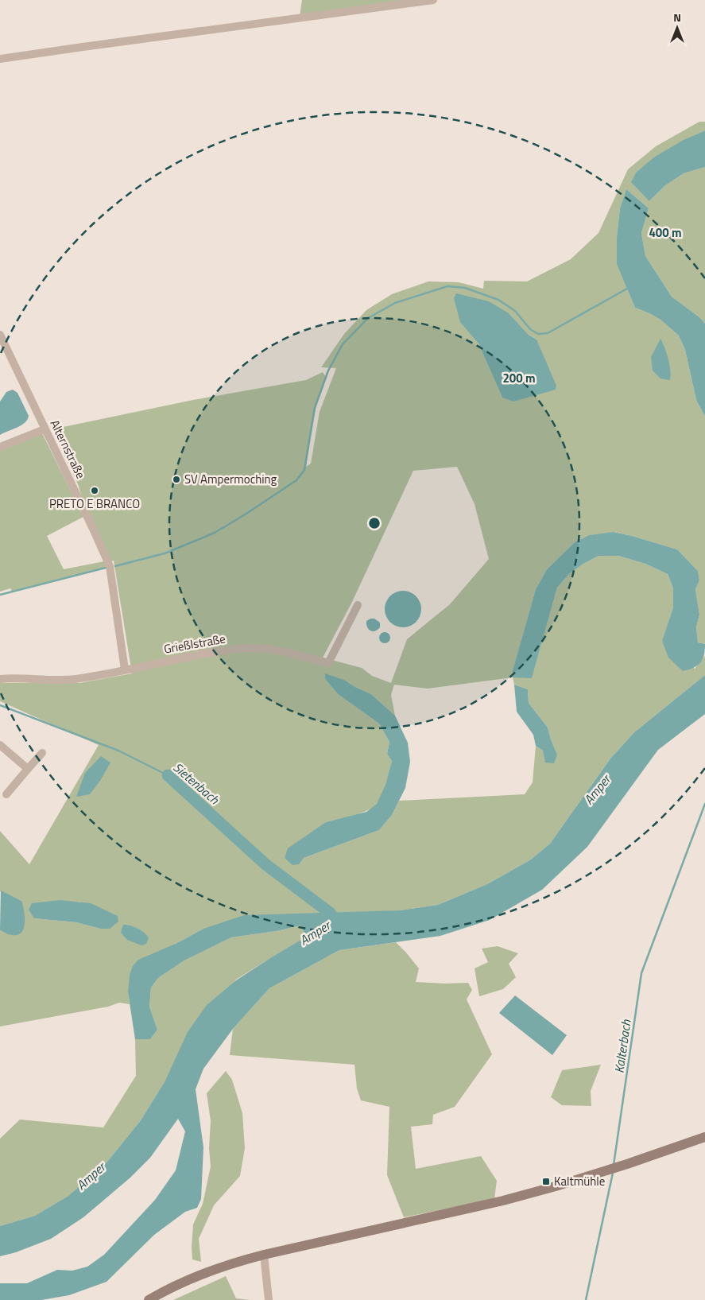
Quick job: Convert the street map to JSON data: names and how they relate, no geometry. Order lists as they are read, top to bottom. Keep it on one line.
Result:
{"streets":{"street":["Alternstraße","Grießlstraße"]},"crossings":[["Alternstraße","Grießlstraße"]],"water":["Sietenbach","Amper","Kalterbach"],"places":{"other":["SV Ampermoching","PRETO E BRANCO"],"transit":["Kaltmühle"]},"north":"top","rings":["400 m","200 m"]}
